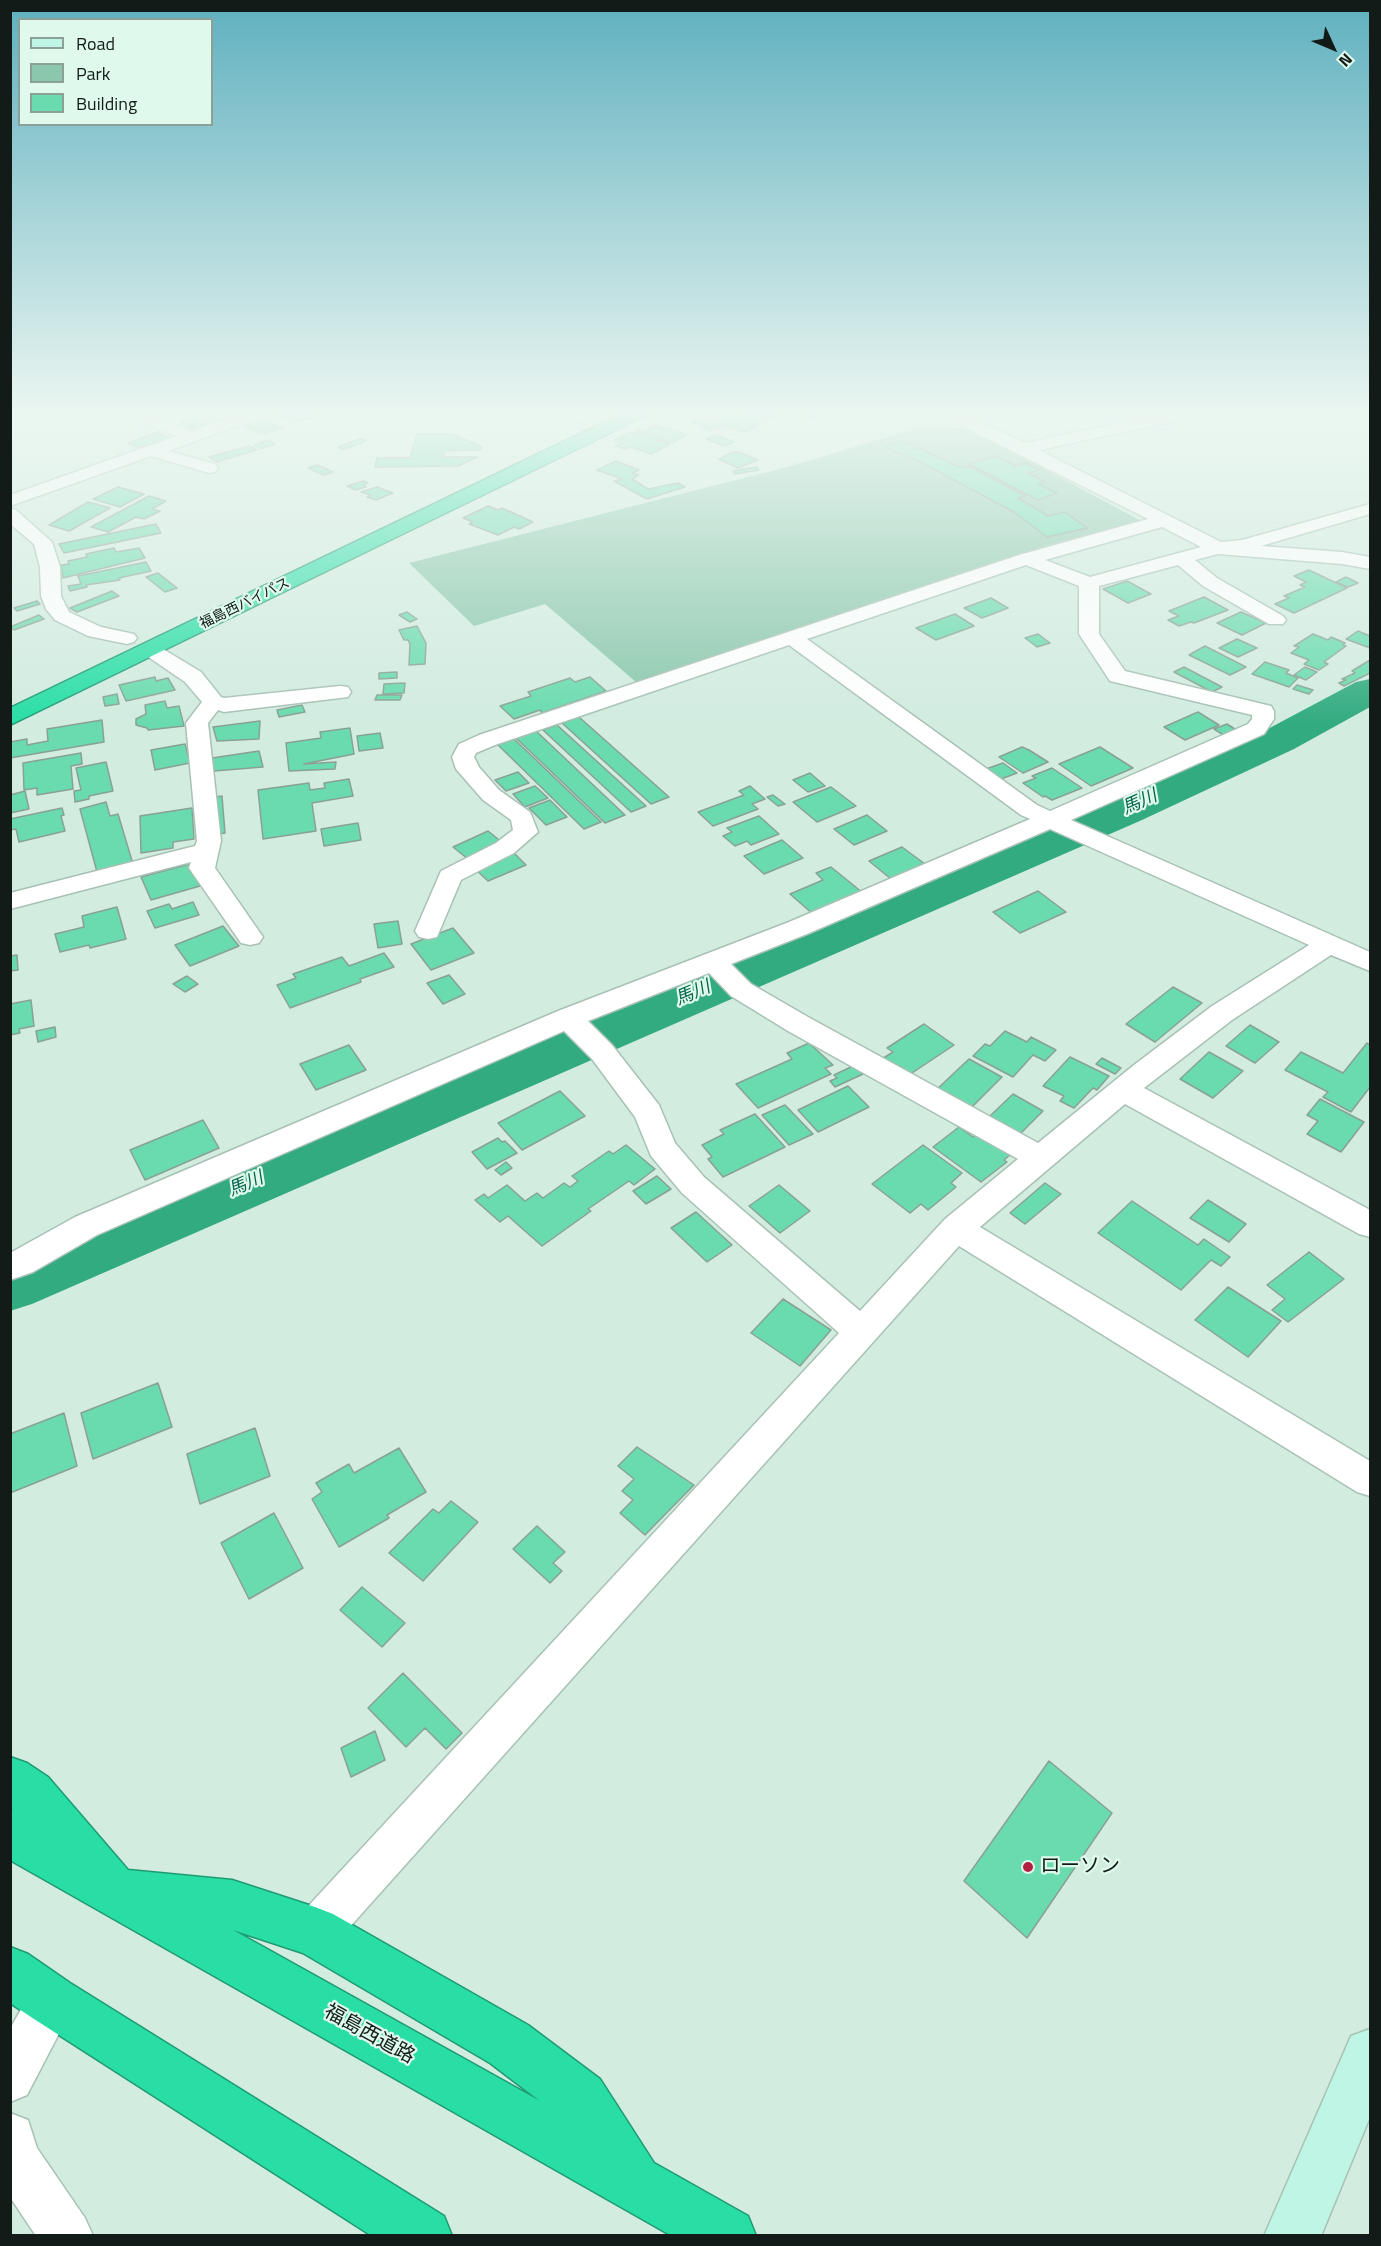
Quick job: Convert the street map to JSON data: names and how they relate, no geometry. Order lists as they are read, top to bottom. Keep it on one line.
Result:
{"streets":{"highway":["福島西バイパス","福島西道路"]},"water":["馬川"],"places":["ローソン"],"legend":["Road","Park","Building"],"north":"bottom right"}
